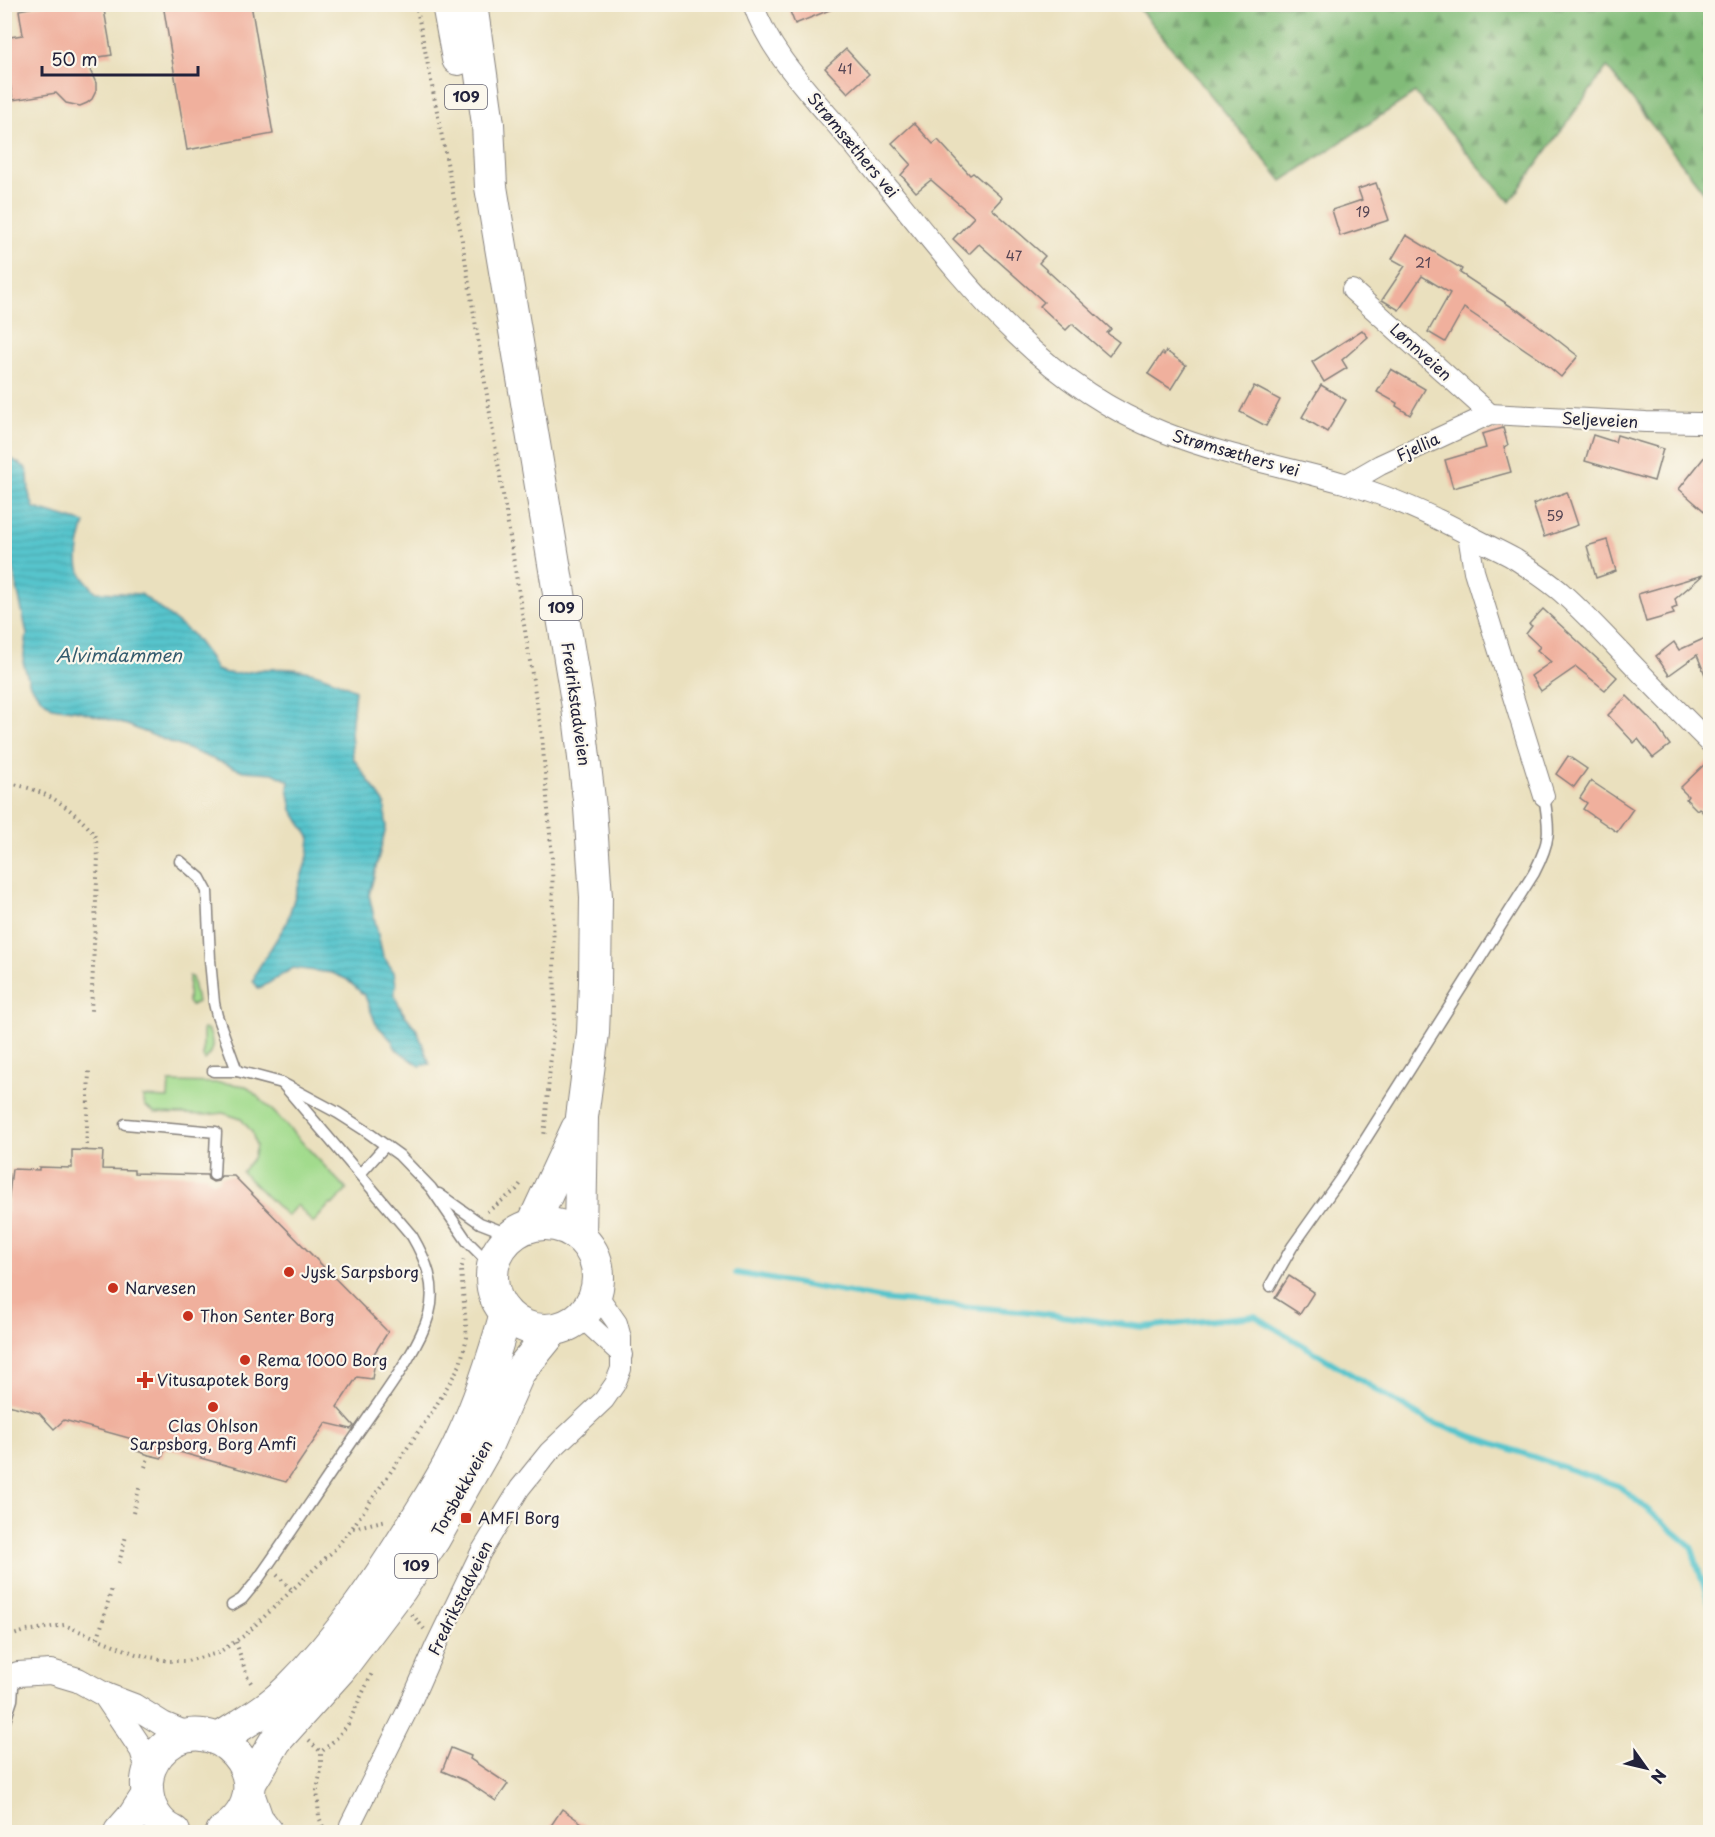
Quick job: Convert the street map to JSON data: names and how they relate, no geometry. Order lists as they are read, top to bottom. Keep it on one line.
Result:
{"streets":{"main road":["109","Fredrikstadveien","Torsbekkveien"],"street":["Strømsæthers vei","Lønnveien","Seljeveien","Fjellia"]},"crossings":[["109","Fredrikstadveien"],["109","Torsbekkveien"],["Strømsæthers vei","Fjellia"],["Lønnveien","Seljeveien"],["Lønnveien","Fjellia"],["Seljeveien","Fjellia"],["Fredrikstadveien","Torsbekkveien"]],"water":["Alvimdammen"],"places":{"other":["Jysk Sarpsborg","Narvesen","Thon Senter Borg","Rema 1000 Borg","Clas Ohlson Sarpsborg, Borg Amfi"],"health":["Vitusapotek Borg"],"transit":["AMFI Borg"]},"house_numbers":["41","19","47","21","59"],"scale_bar":"50 m","north":"bottom right"}
